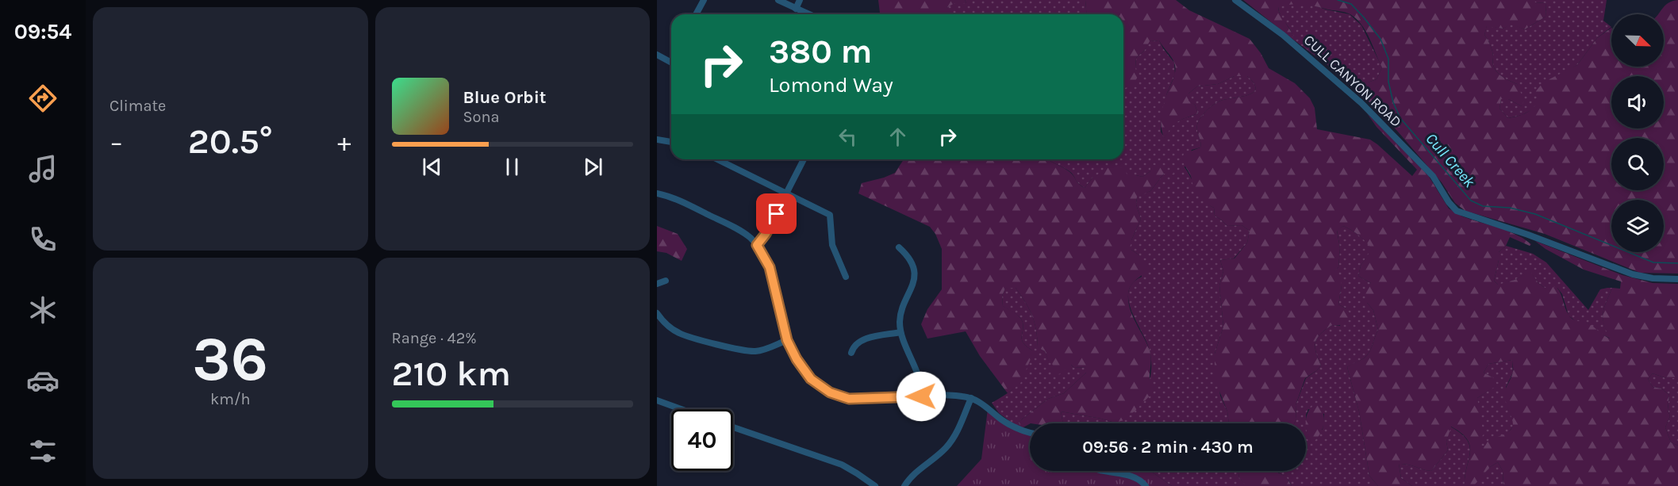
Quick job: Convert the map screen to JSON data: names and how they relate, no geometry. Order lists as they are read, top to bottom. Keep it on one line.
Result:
{"streets":{"street":["CULL CANYON ROAD"]},"water":["Cull Creek"],"north":"bottom right","page":{"tabs":"09:54","tile":["Climate",["36","km/h"],["Range · 42%","210 km"]],"turn":["380 m","Lomond Way"],"song":["Blue Orbit","Sona"],"heat":["−","20.5°","+"],"limit":"40","trip":"09:56 · 2 min · 430 m"}}
